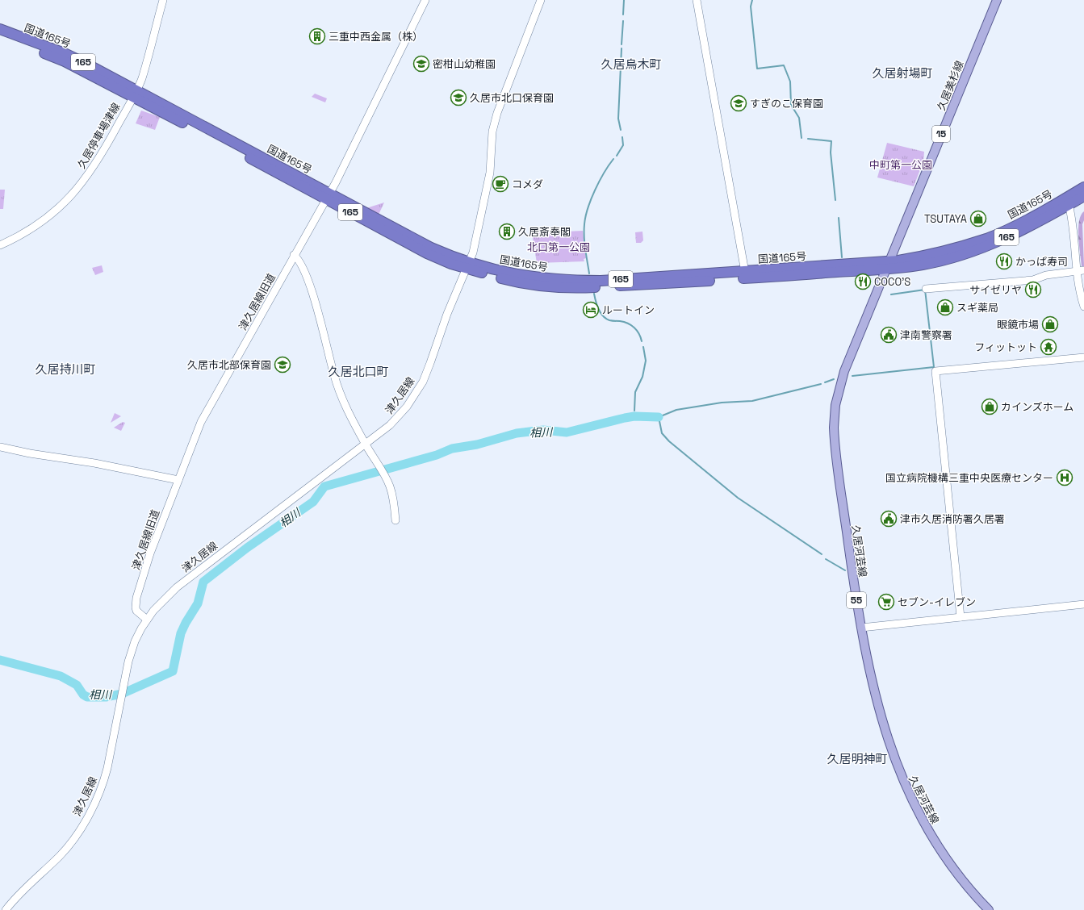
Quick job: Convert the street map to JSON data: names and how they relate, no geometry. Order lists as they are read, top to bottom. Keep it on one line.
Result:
{"streets":{"highway":["国道165号","165"],"main road":["久居美杉線","15","久居河芸線","55"],"street":["久居停車場津線","津久居線旧道","津久居線"]},"crossings":[["国道165号","久居美杉線"],["国道165号","久居停車場津線"],["国道165号","津久居線旧道"],["国道165号","津久居線"],["国道165号","久居河芸線"],["久居美杉線","久居河芸線"],["津久居線旧道","津久居線"]],"districts":["久居烏木町","久居射場町","久居持川町","久居北口町","久居明神町"],"water":["相川"],"parks":["中町第一公園","北口第一公園"],"places":{"building":["三重中西金属（株）","久居斎奉閣"],"school or university":["密柑山幼稚園","久居市北口保育園","すぎのこ保育園","久居市北部保育園"],"cafe":["コメダ"],"shop":["TSUTAYA","スギ薬局","眼鏡市場","カインズホーム"],"restaurant":["かっぱ寿司","COCO'S","サイゼリヤ"],"hotel":["ルートイン"],"public building":["津南警察署","津市久居消防署久居署"],"temple":["フィットット"],"hospital":["国立病院機構三重中央医療センター"],"supermarket":["セブン-イレブン"]}}
